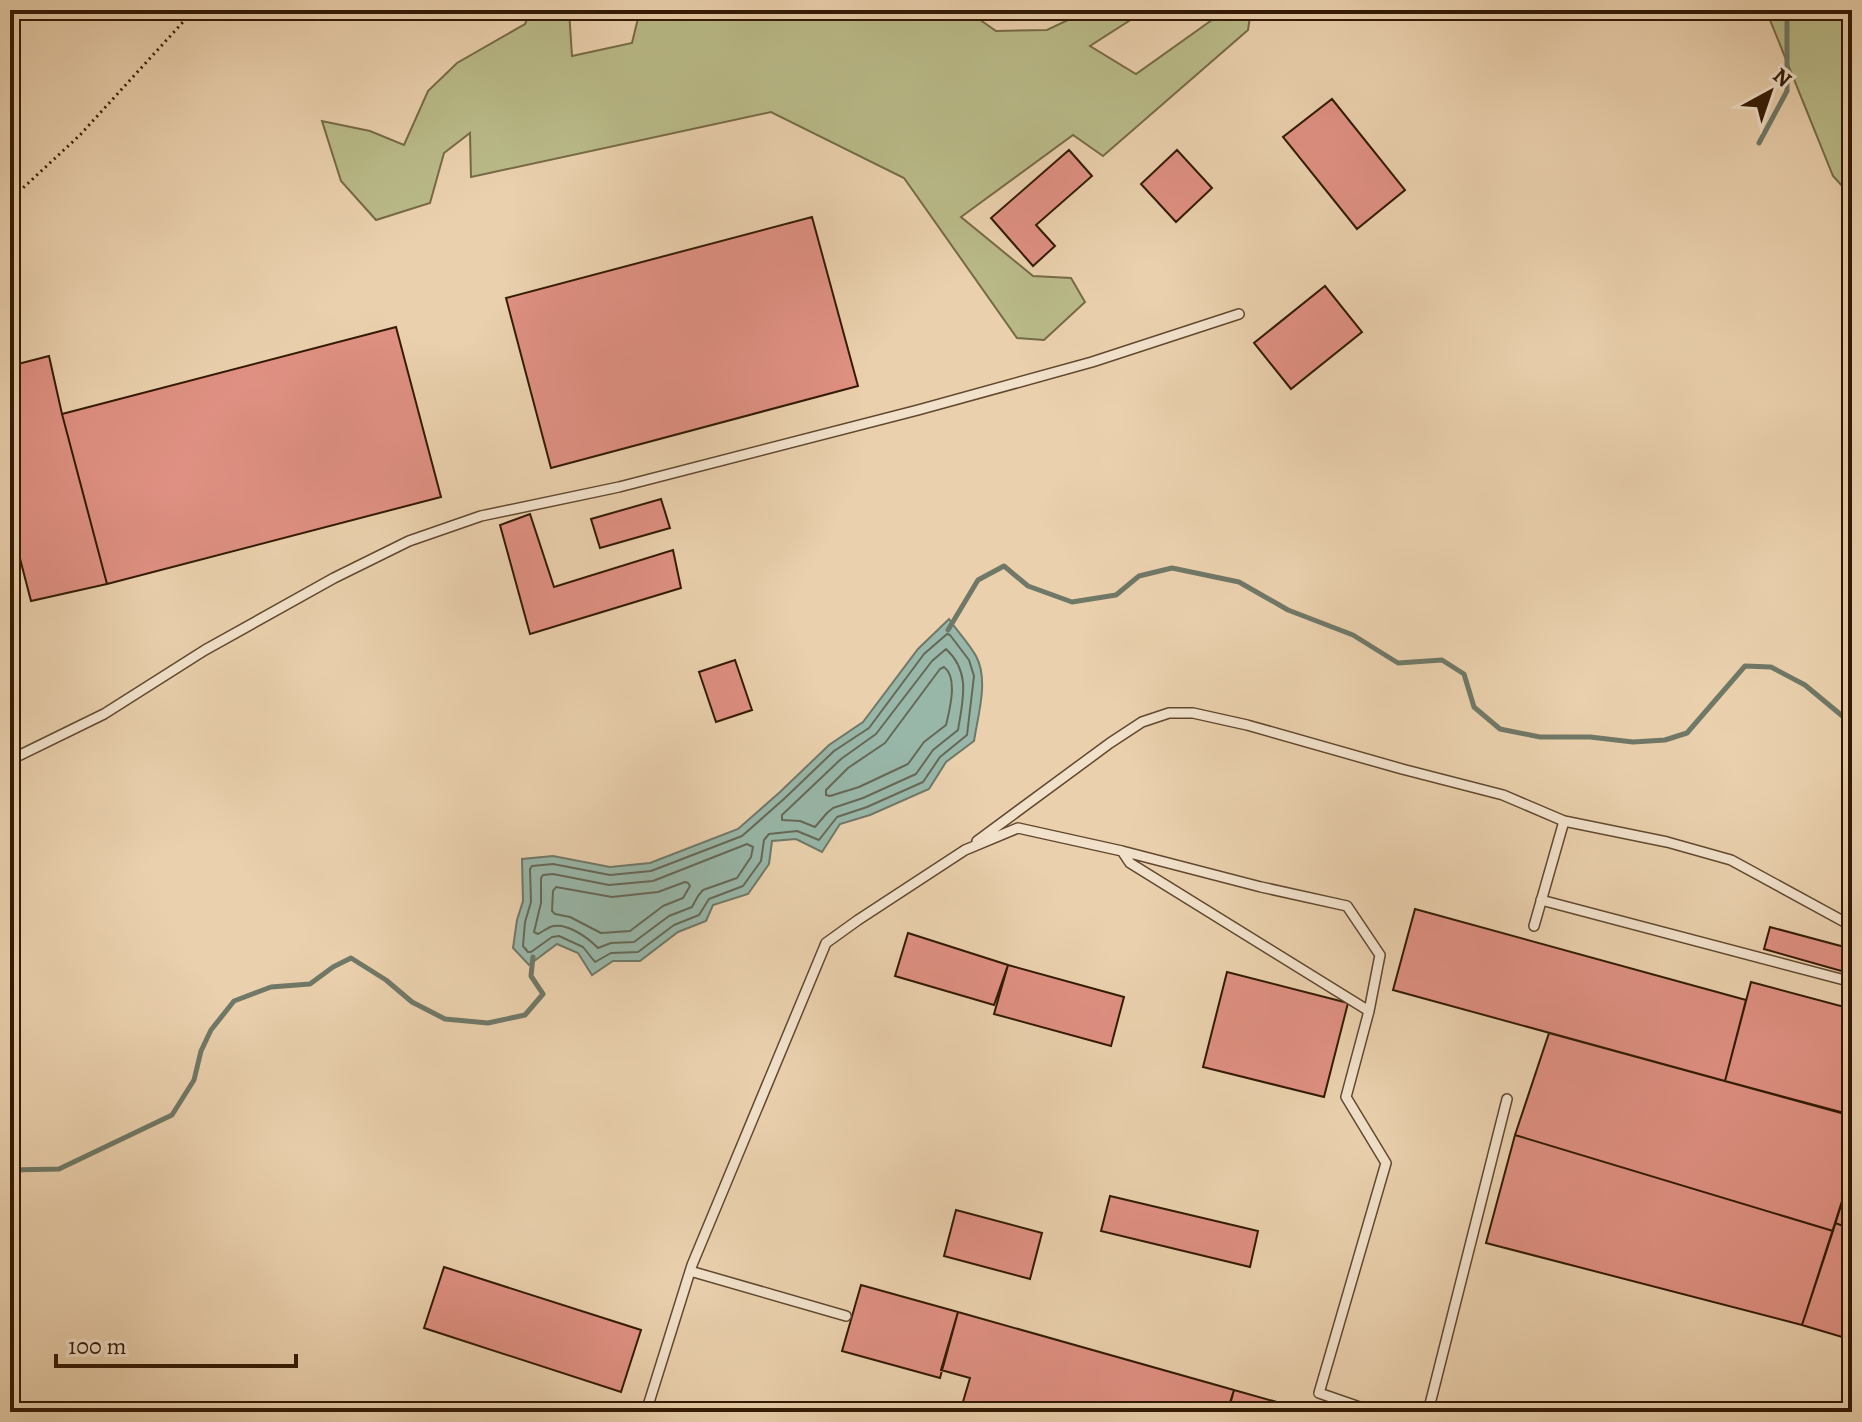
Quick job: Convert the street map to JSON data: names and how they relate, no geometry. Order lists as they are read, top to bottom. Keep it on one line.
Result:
{"scale_bar":"100 m","north":"top right"}
